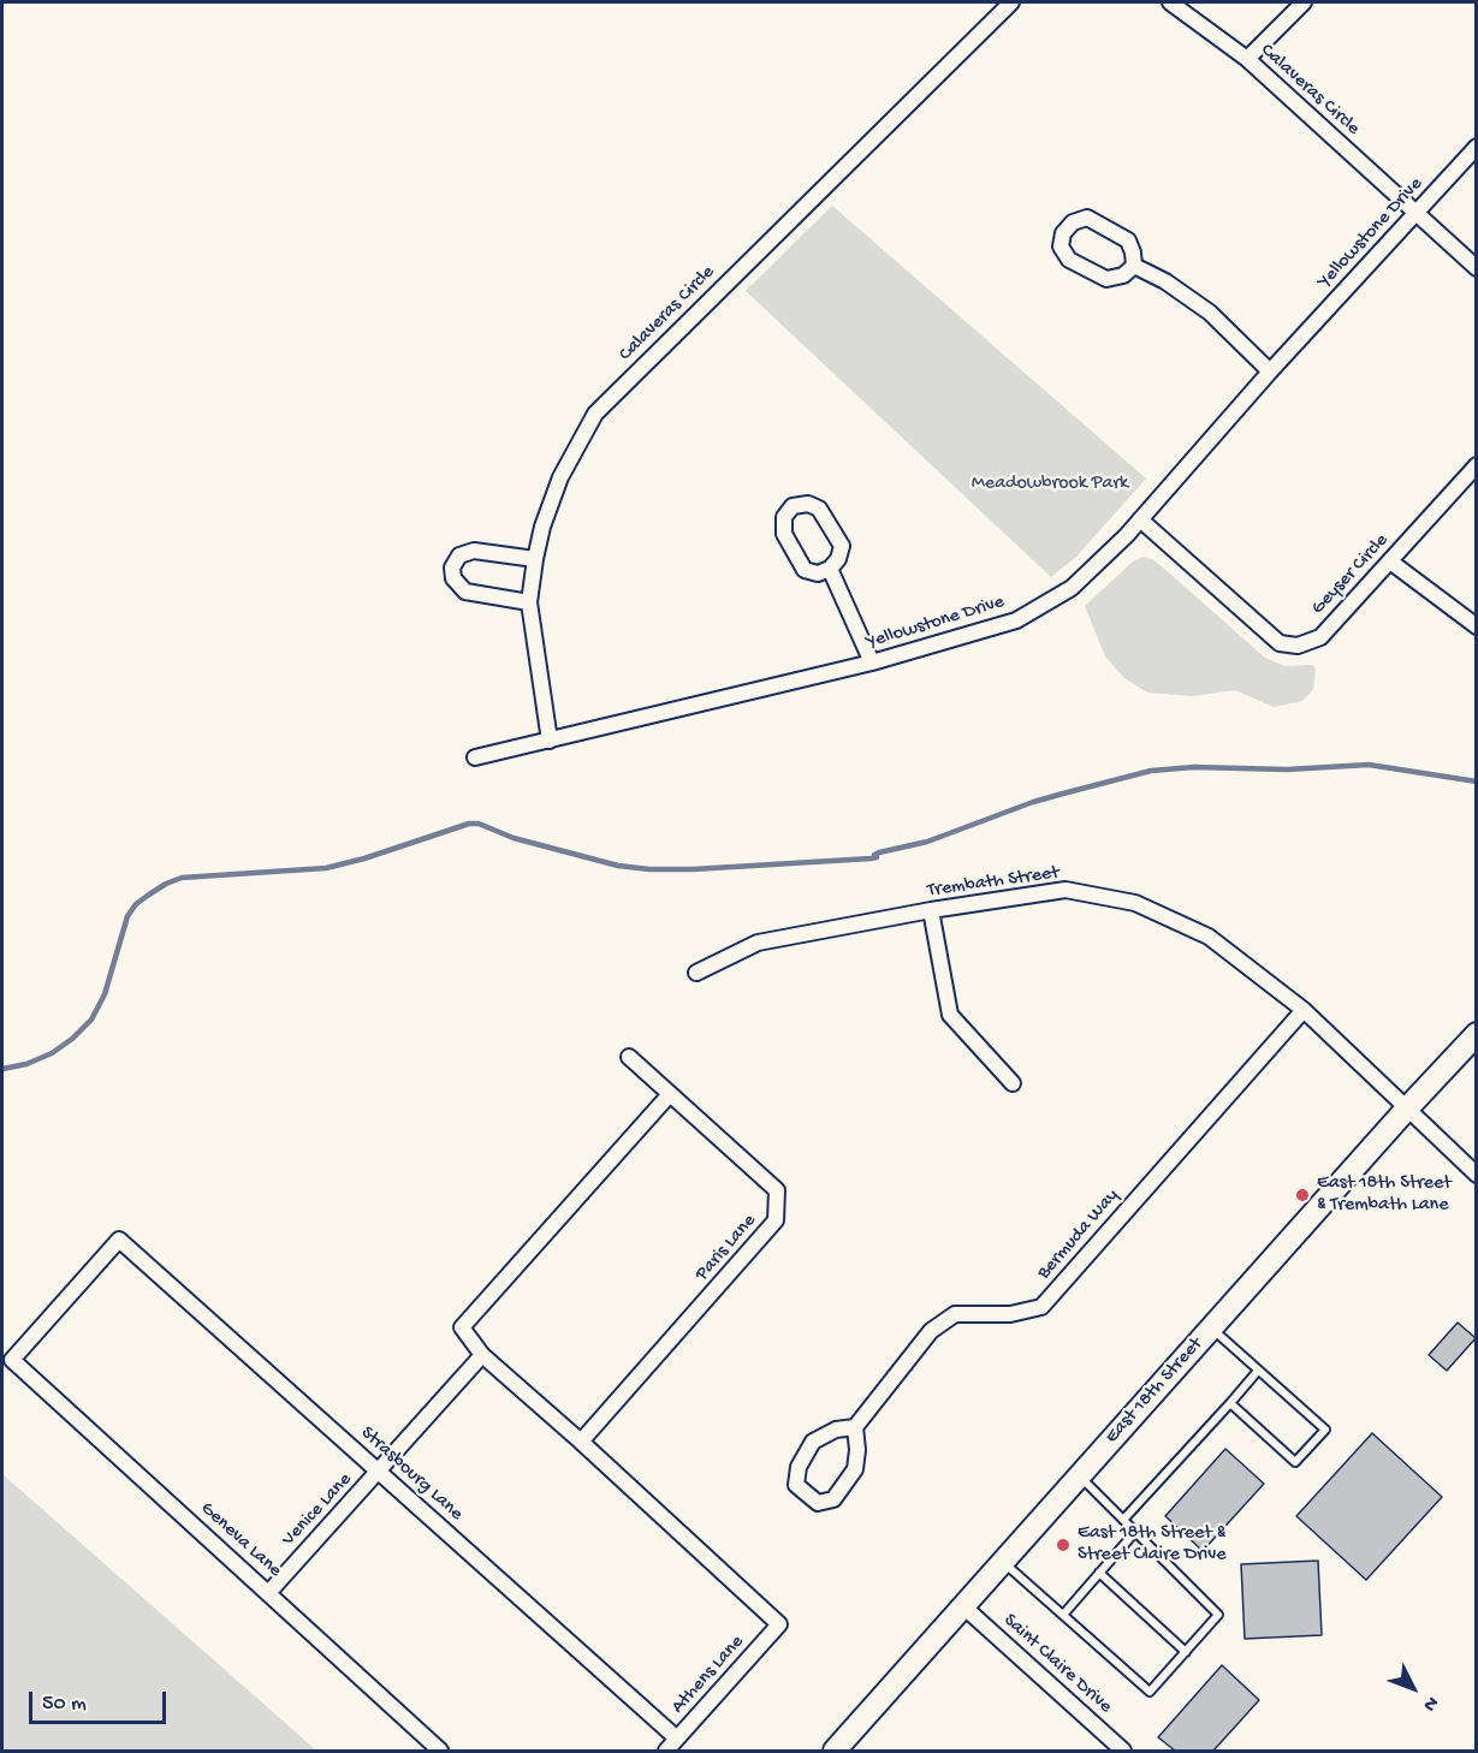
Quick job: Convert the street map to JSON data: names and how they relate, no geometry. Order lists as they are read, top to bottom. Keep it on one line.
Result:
{"streets":{"main road":["East 18th Street"],"street":["Calaveras Circle","Yellowstone Drive","Geyser Circle","Trembath Street","Bermuda Way","Paris Lane","Strasbourg Lane","Venice Lane","Geneva Lane","Saint Claire Drive","Athens Lane"]},"crossings":[["Calaveras Circle","Yellowstone Drive"],["Yellowstone Drive","Geyser Circle"],["Trembath Street","Bermuda Way"],["Trembath Street","East 18th Street"],["Paris Lane","Athens Lane"],["East 18th Street","Saint Claire Drive"],["Strasbourg Lane","Venice Lane"],["Strasbourg Lane","Geneva Lane"],["Strasbourg Lane","Athens Lane"],["Venice Lane","Geneva Lane"]],"parks":["Meadowbrook Park"],"places":["East 18th Street & Trembath Lane","East 18th Street & Street Claire Drive"],"scale_bar":"50 m","north":"bottom right"}
